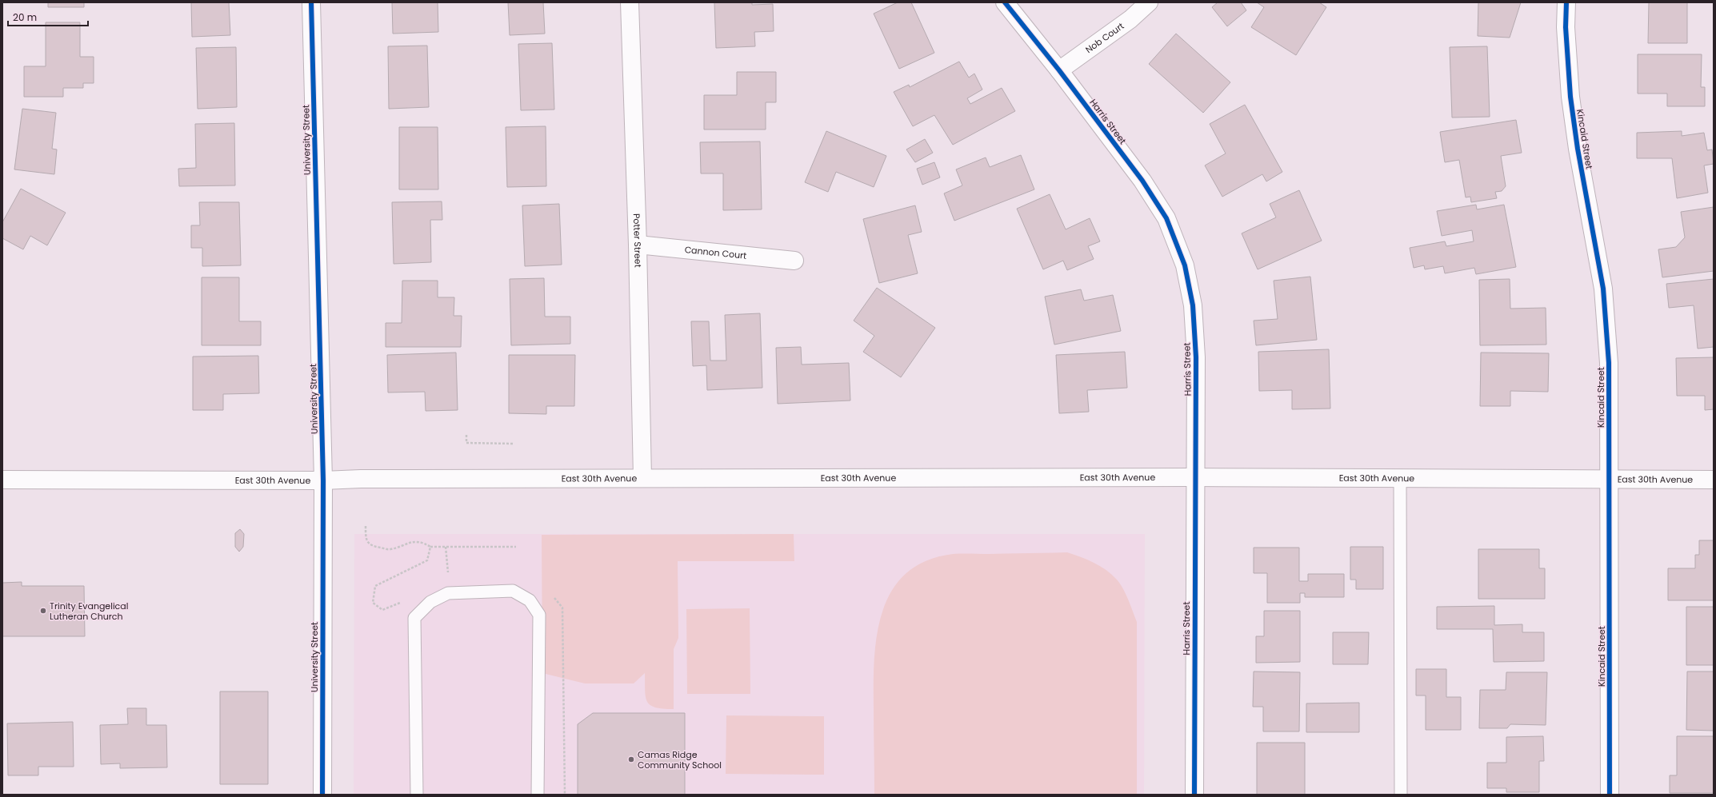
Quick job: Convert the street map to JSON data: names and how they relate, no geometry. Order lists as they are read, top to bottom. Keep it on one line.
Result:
{"streets":{"street":["Nob Court","Harris Street","Kincaid Street","University Street","Potter Street","Cannon Court","East 30th Avenue"]},"crossings":[["Nob Court","Harris Street"],["Harris Street","East 30th Avenue"],["Kincaid Street","East 30th Avenue"],["University Street","East 30th Avenue"],["Potter Street","Cannon Court"],["Potter Street","East 30th Avenue"]],"places":["Trinity Evangelical Lutheran Church","Camas Ridge Community School"],"scale_bar":"20 m"}
